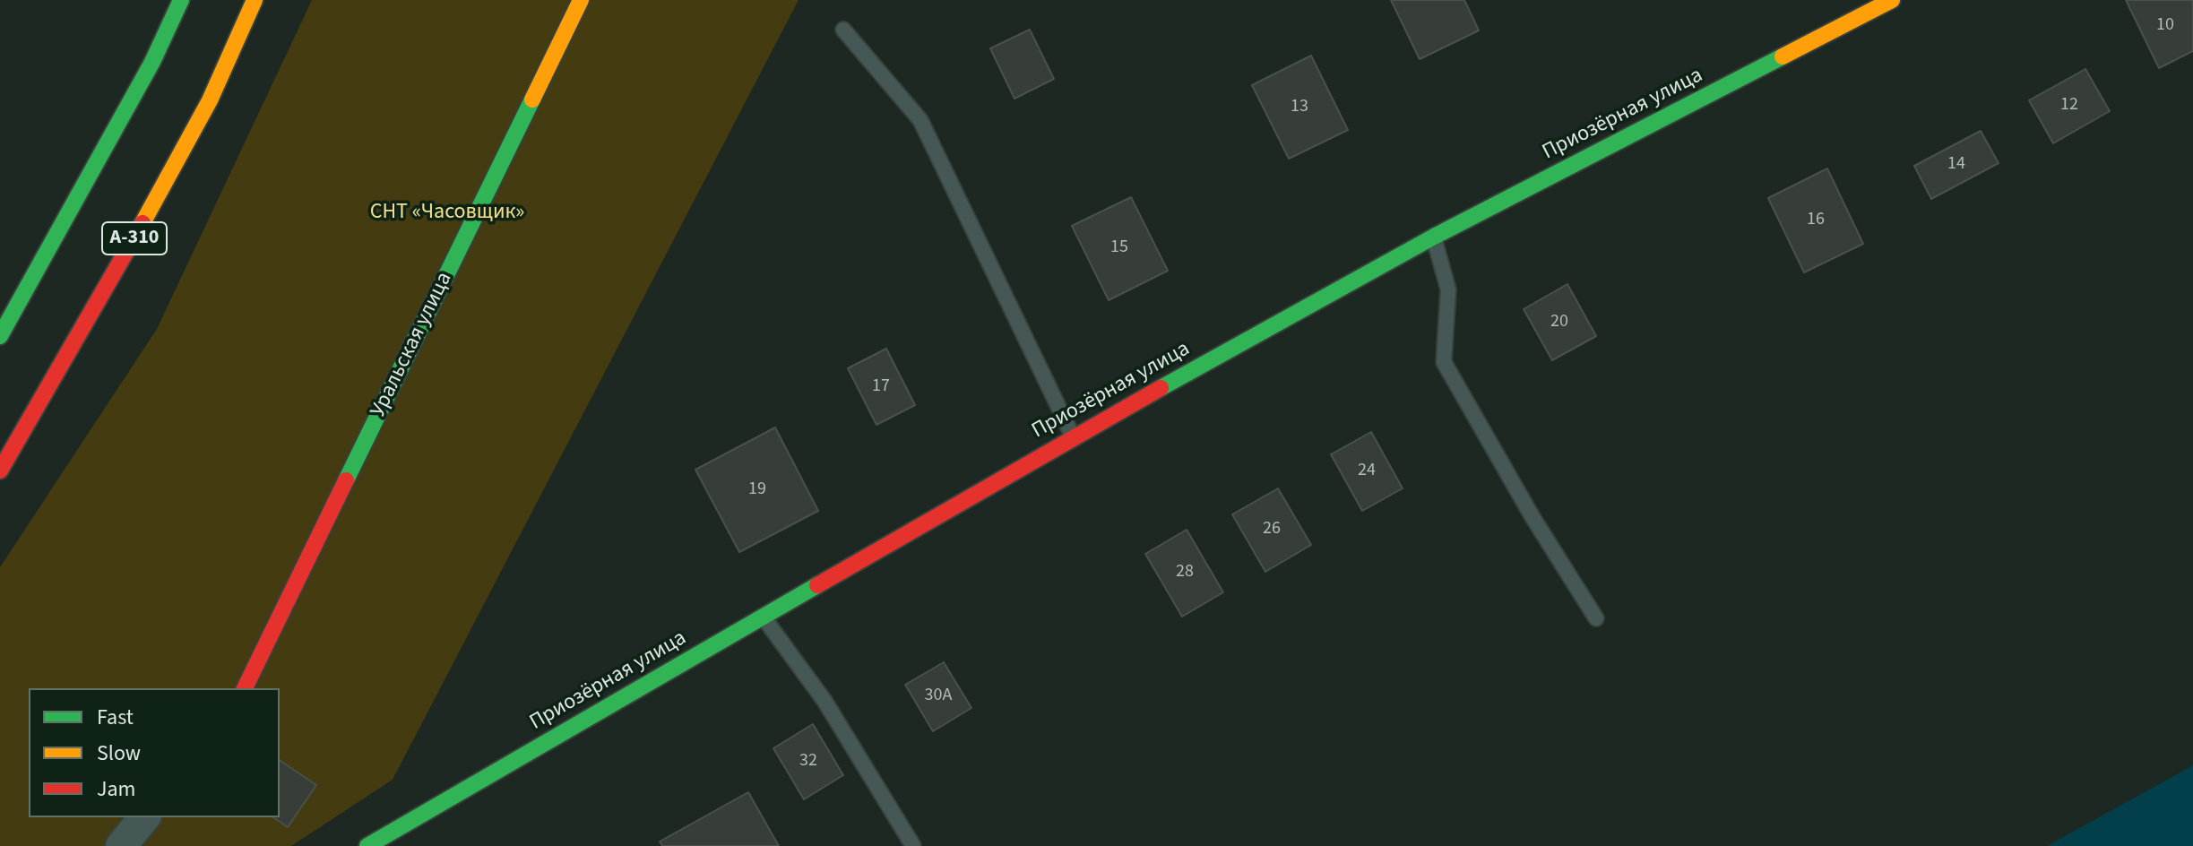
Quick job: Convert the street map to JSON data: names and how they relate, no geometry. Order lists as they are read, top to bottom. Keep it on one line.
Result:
{"streets":{"street":["Приозёрная улица","А-310","Уральская улица"]},"parks":["СНТ «Часовщик»"],"house_numbers":["10","12","13","14","16","15","20","17","24","19","26","28","30А","32"],"legend":["Fast","Slow","Jam"]}
